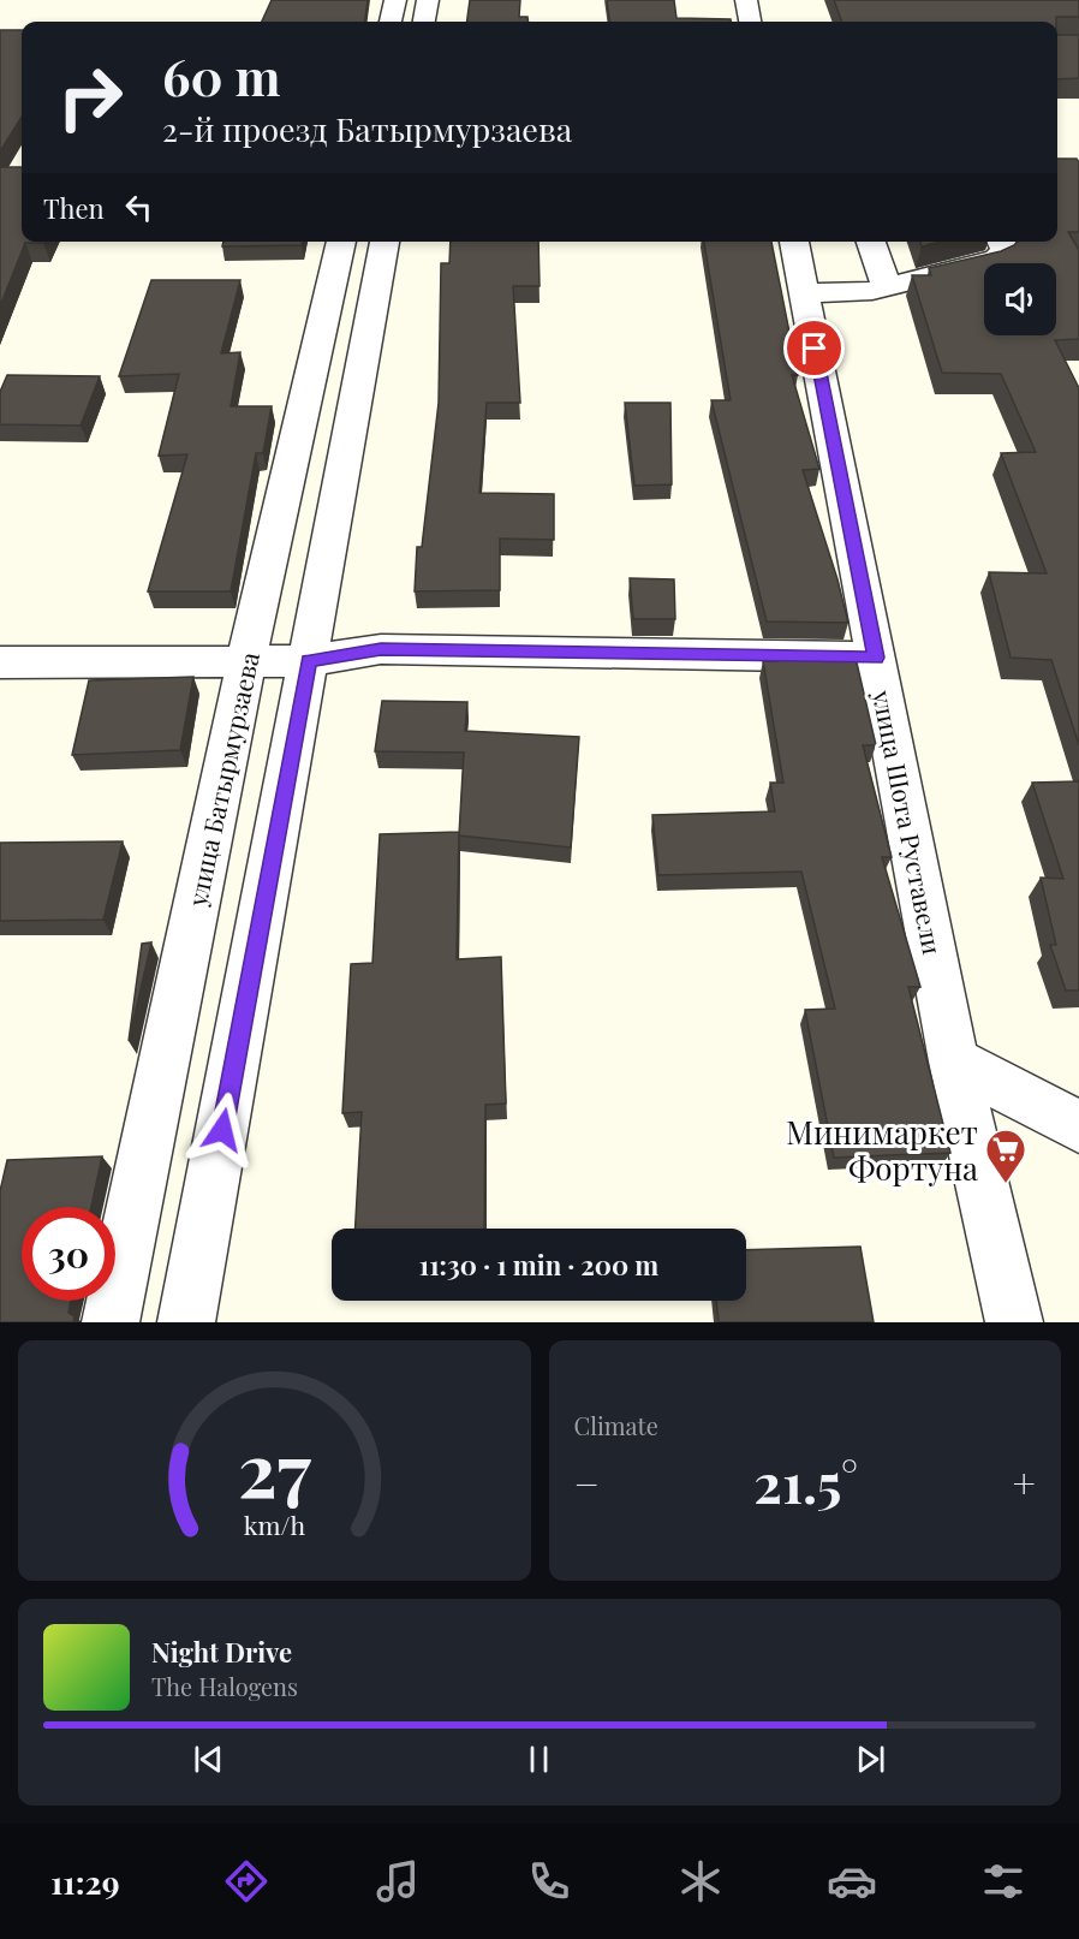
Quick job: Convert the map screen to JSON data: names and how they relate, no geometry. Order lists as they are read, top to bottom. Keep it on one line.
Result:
{"streets":{"street":["улица Батырмурзаева","улица Шота Руставели"]},"places":{"supermarket":["Минимаркет Фортуна"]},"page":{"turn":["60 m","2-й проезд Батырмурзаева"],"then":"Then","limit":"30","trip":"11:30 · 1 min · 200 m","tile":"Climate","heat":["−","21.5°","+"],"song":["Night Drive","The Halogens"],"tabs":"11:29","gauge":["27","km/h"]}}
